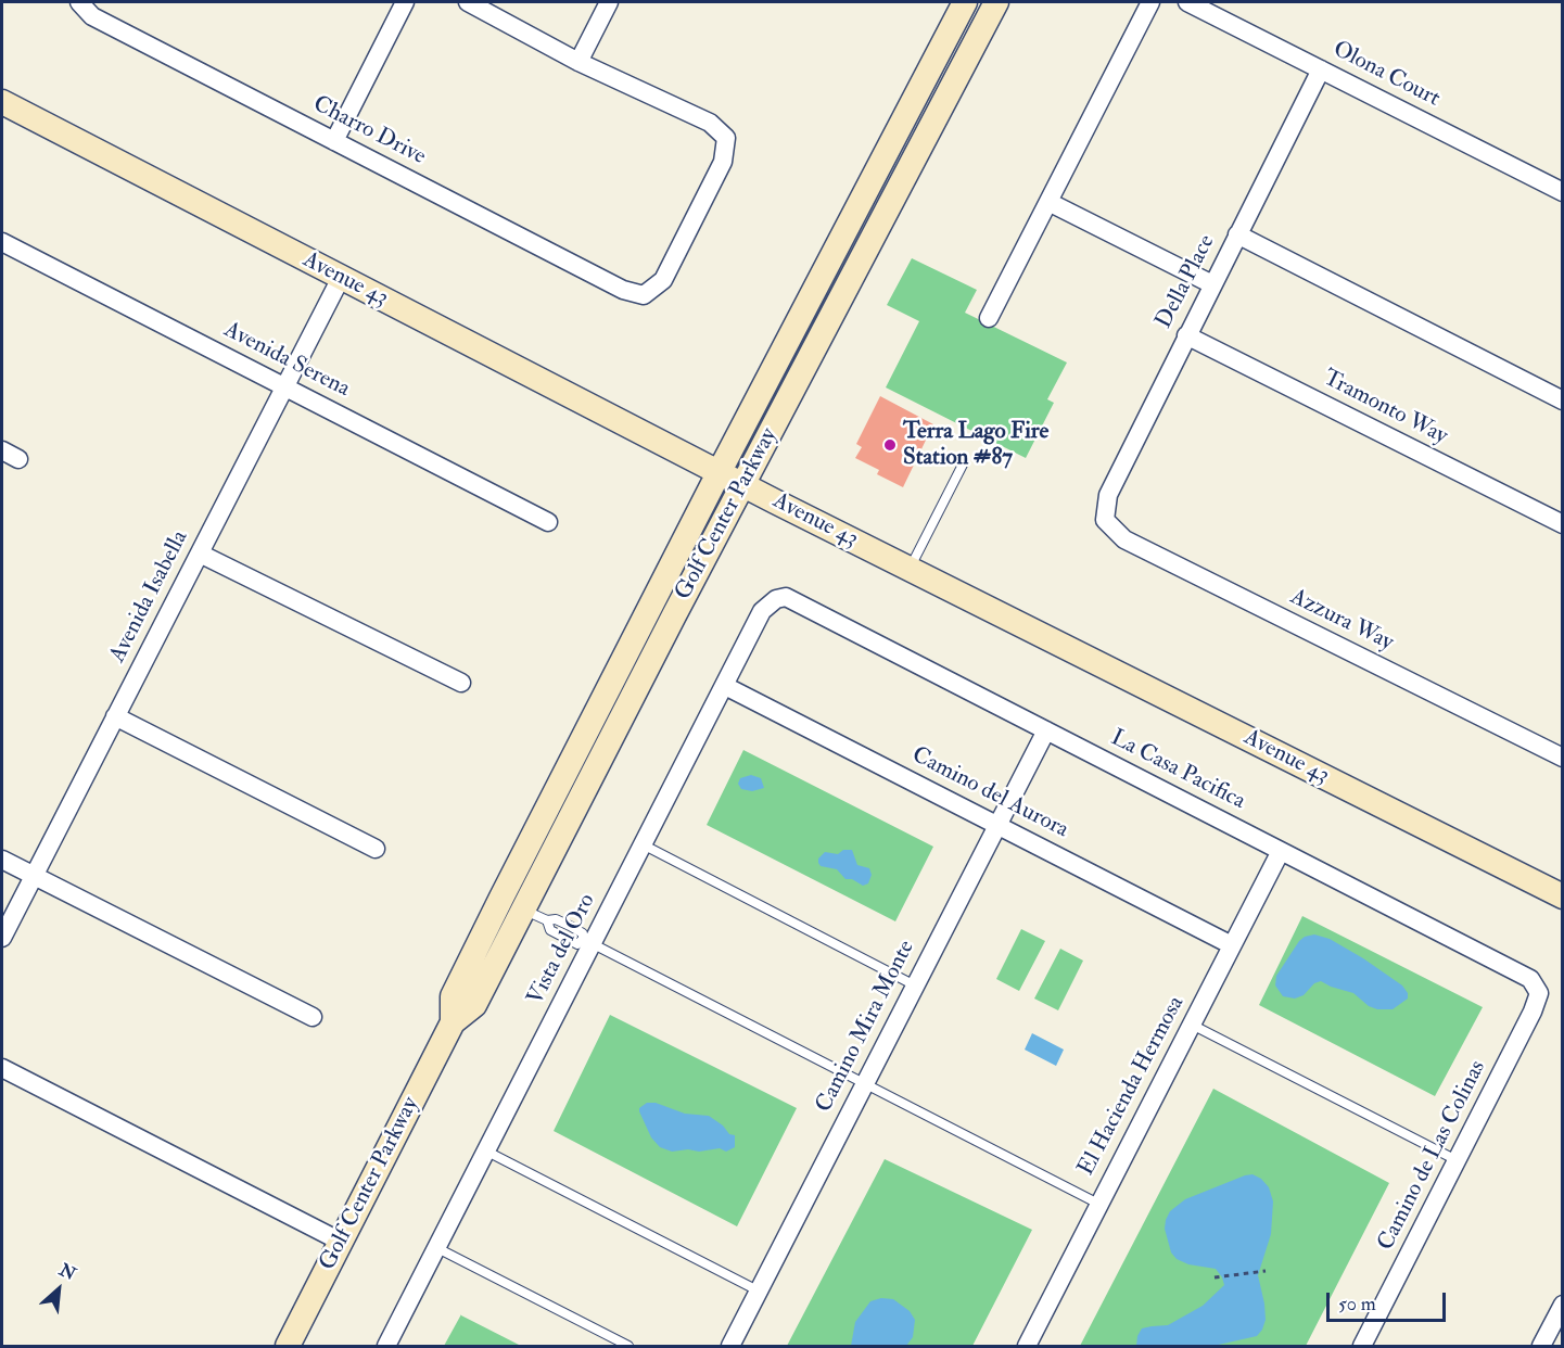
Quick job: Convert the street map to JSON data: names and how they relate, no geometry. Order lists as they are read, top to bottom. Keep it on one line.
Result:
{"streets":{"main road":["Avenue 43","Golf Center Parkway"],"street":["Olona Court","Charro Drive","Della Place","Avenida Serena","Tramonto Way","Avenida Isabella","Azzura Way","La Casa Pacifica","Camino del Aurora","Vista del Oro","Camino Mira Monte","El Hacienda Hermosa","Camino de Las Colinas"]},"crossings":[["Olona Court","Della Place"],["Avenue 43","Golf Center Parkway"],["Avenue 43","Avenida Isabella"],["Della Place","Tramonto Way"],["Della Place","Azzura Way"],["Avenida Serena","Avenida Isabella"],["La Casa Pacifica","Vista del Oro"],["La Casa Pacifica","Camino Mira Monte"],["La Casa Pacifica","El Hacienda Hermosa"],["La Casa Pacifica","Camino de Las Colinas"],["Camino del Aurora","Vista del Oro"],["Camino del Aurora","Camino Mira Monte"],["Camino del Aurora","El Hacienda Hermosa"]],"places":["Terra Lago Fire Station #87"],"scale_bar":"50 m","north":"top right"}
